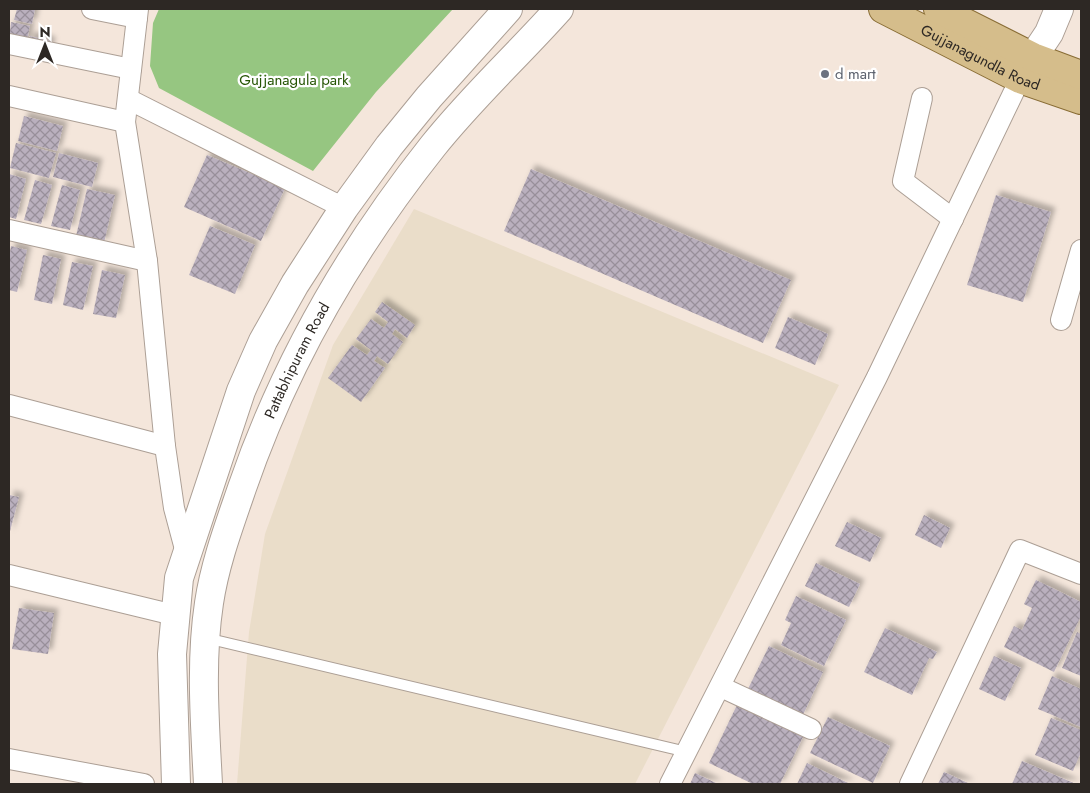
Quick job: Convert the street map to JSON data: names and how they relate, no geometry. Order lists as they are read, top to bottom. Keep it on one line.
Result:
{"streets":{"main road":["Gujjanagundla Road"],"street":["Pattabhipuram Road"]},"parks":["Gujjanagula park"],"places":["d mart"],"north":"top"}
